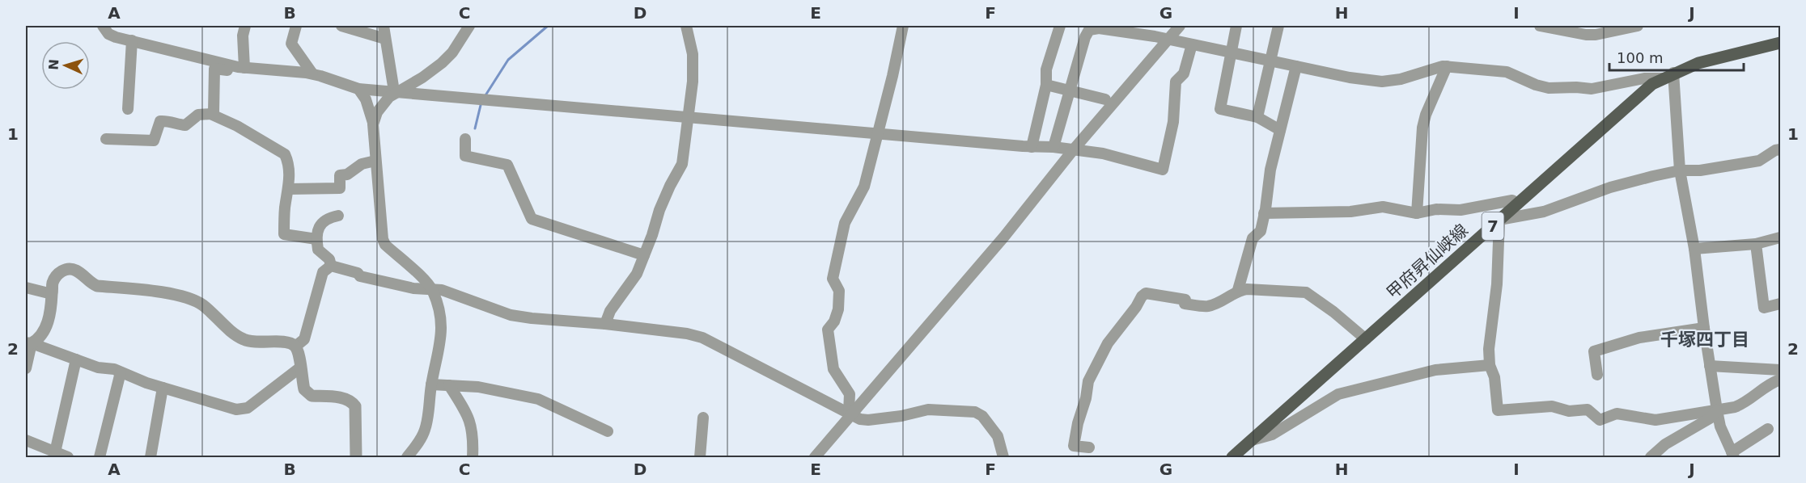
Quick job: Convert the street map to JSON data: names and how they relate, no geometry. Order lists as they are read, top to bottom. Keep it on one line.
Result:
{"streets":{"main road":["7","甲府昇仙峡線"]},"districts":["千塚四丁目"],"scale_bar":"100 m","north":"left","grid":{"columns":["A","B","C","D","E","F","G","H","I","J"],"rows":["1","2"]}}
